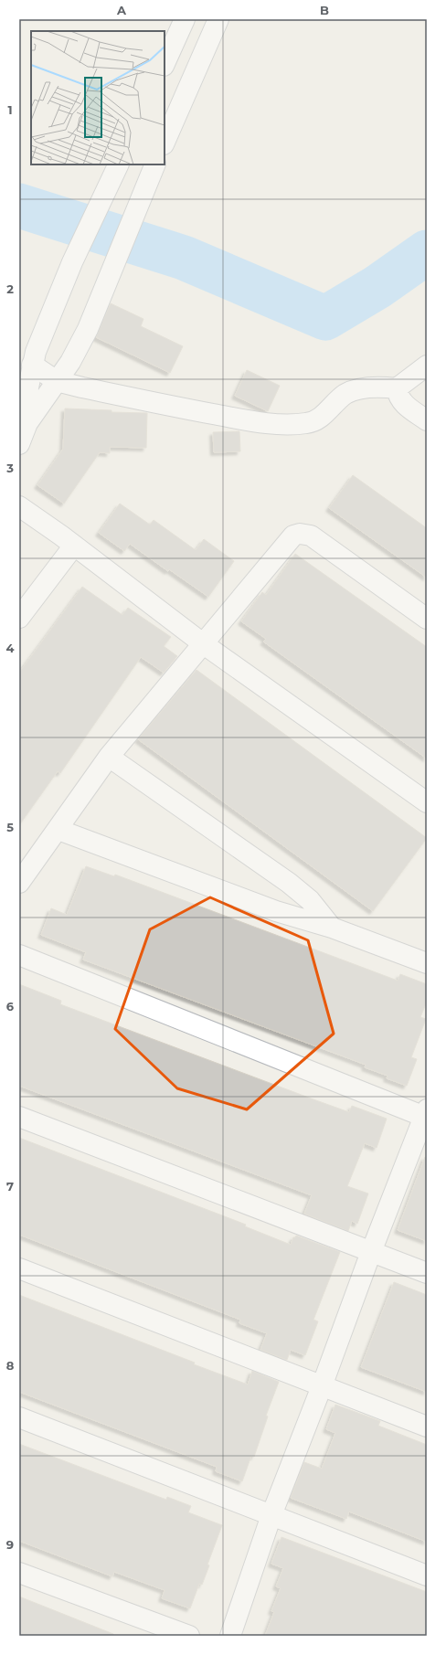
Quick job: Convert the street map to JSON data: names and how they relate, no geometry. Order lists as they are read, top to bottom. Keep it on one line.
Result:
{"grid":{"columns":["A","B"],"rows":["1","2","3","4","5","6","7","8","9"]}}
